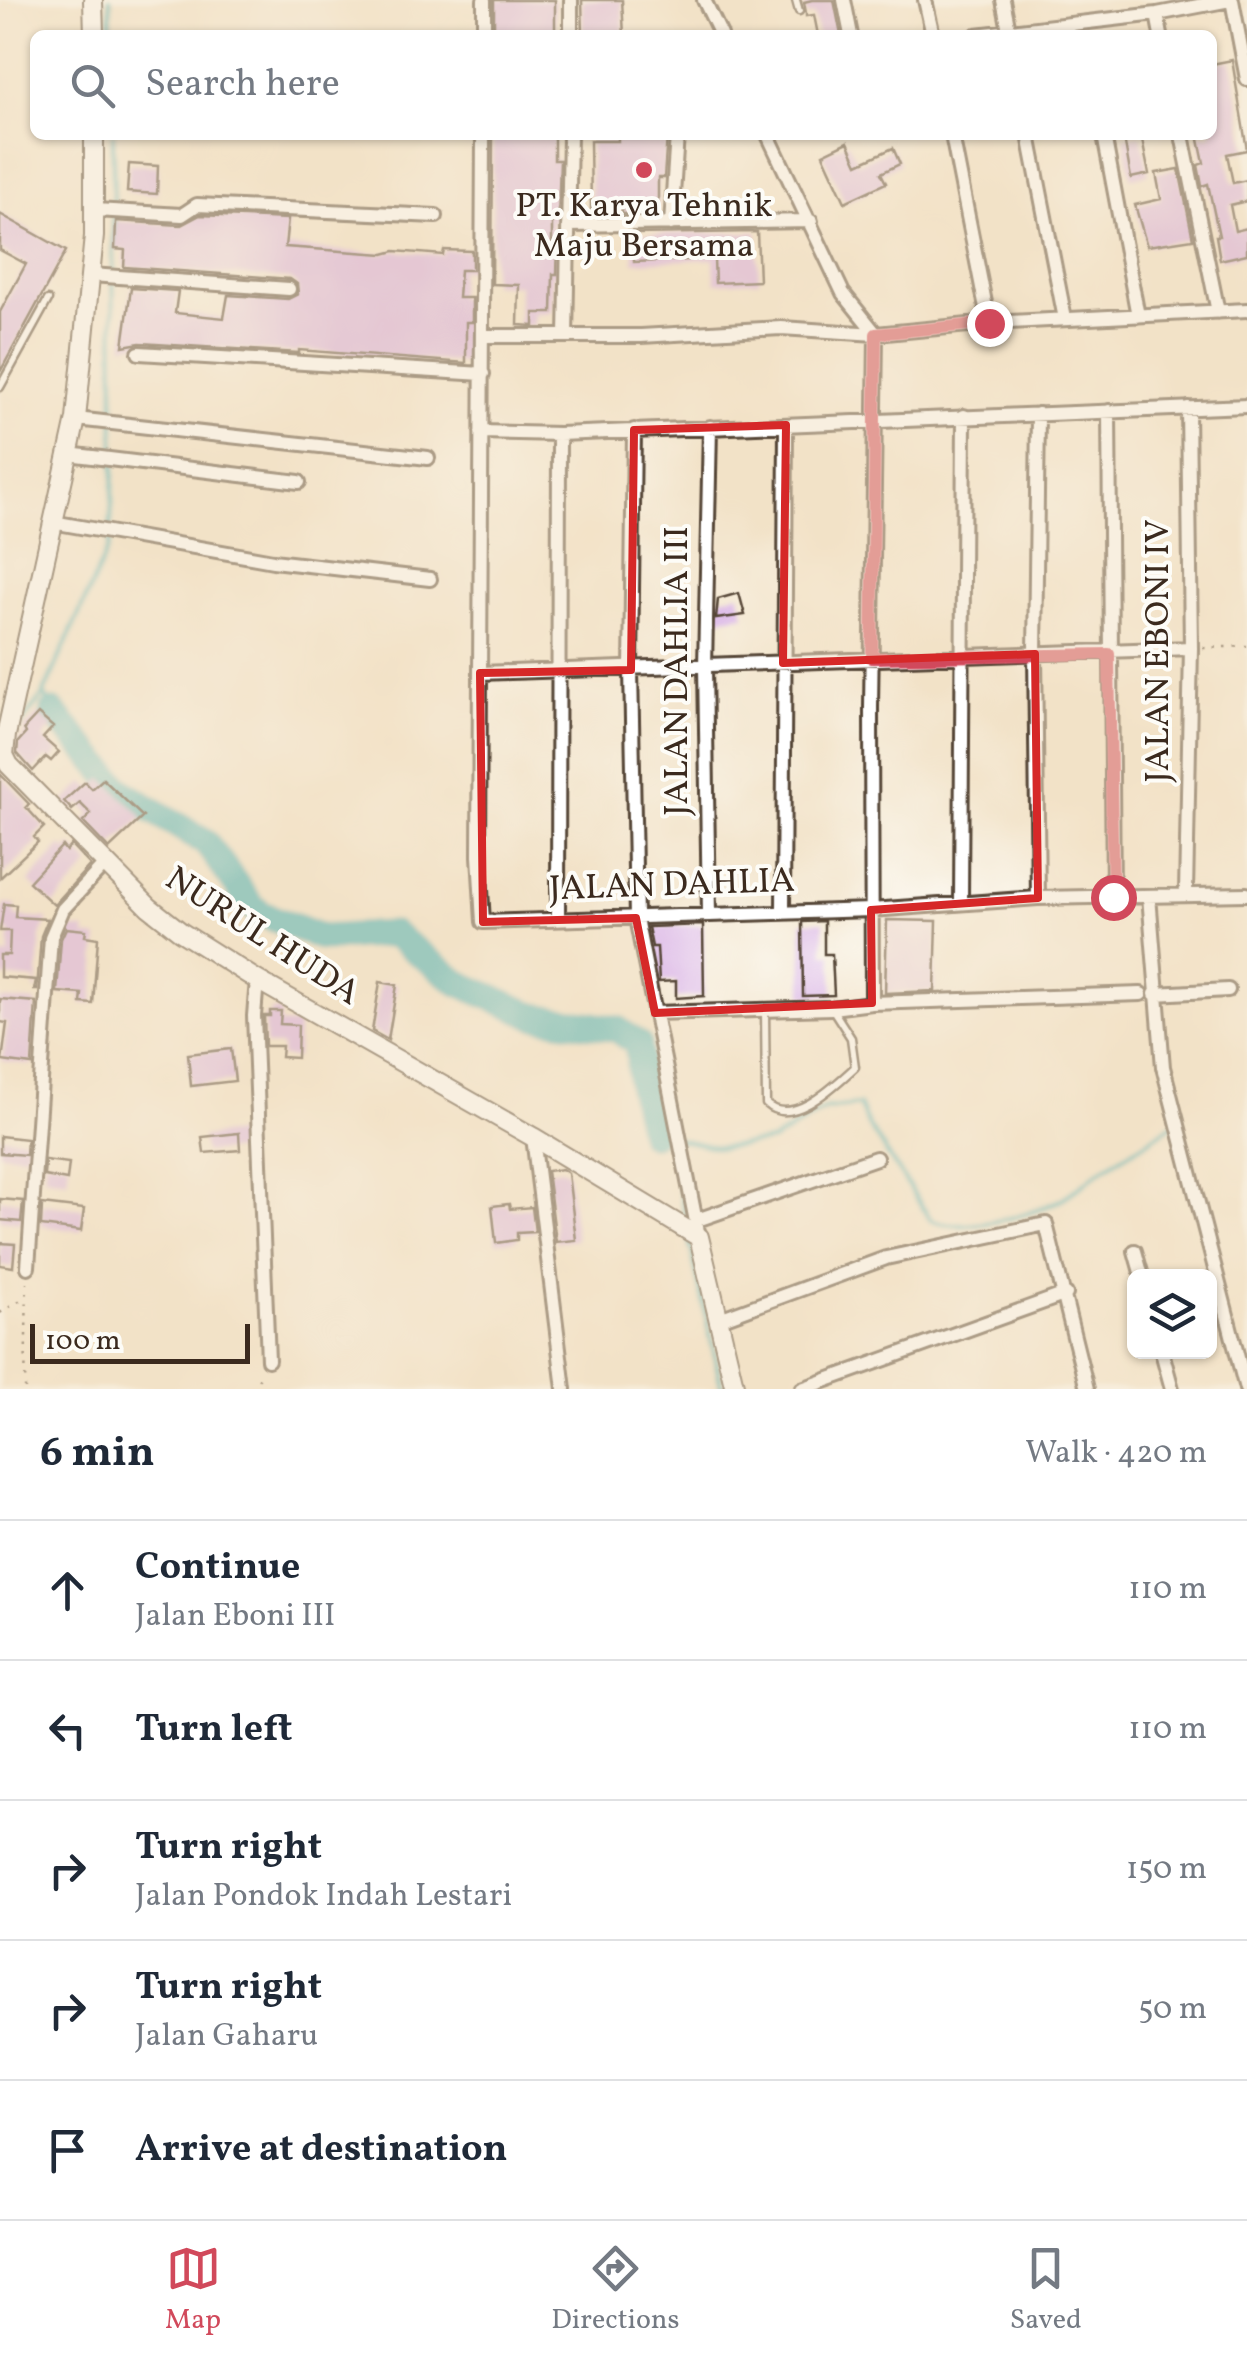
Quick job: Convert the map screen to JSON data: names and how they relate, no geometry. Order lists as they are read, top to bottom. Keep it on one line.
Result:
{"streets":{"street":["JALAN EBONI IV","JALAN DAHLIA III","JALAN DAHLIA","NURUL HUDA"]},"crossings":[["JALAN EBONI IV","JALAN DAHLIA"],["JALAN DAHLIA III","JALAN DAHLIA"]],"places":["PT. Karya Tehnik Maju Bersama"],"scale_bar":"100 m","page":{"search":"Search here","scale":"100 m","heading":["6 min","Walk · 420 m"],"list":[["Continue","Jalan Eboni III","110 m"],["Turn left","110 m"],["Turn right","Jalan Pondok Indah Lestari","150 m"],["Turn right","Jalan Gaharu","50 m"],"Arrive at destination"],"nav":["Map","Directions","Saved"]}}
